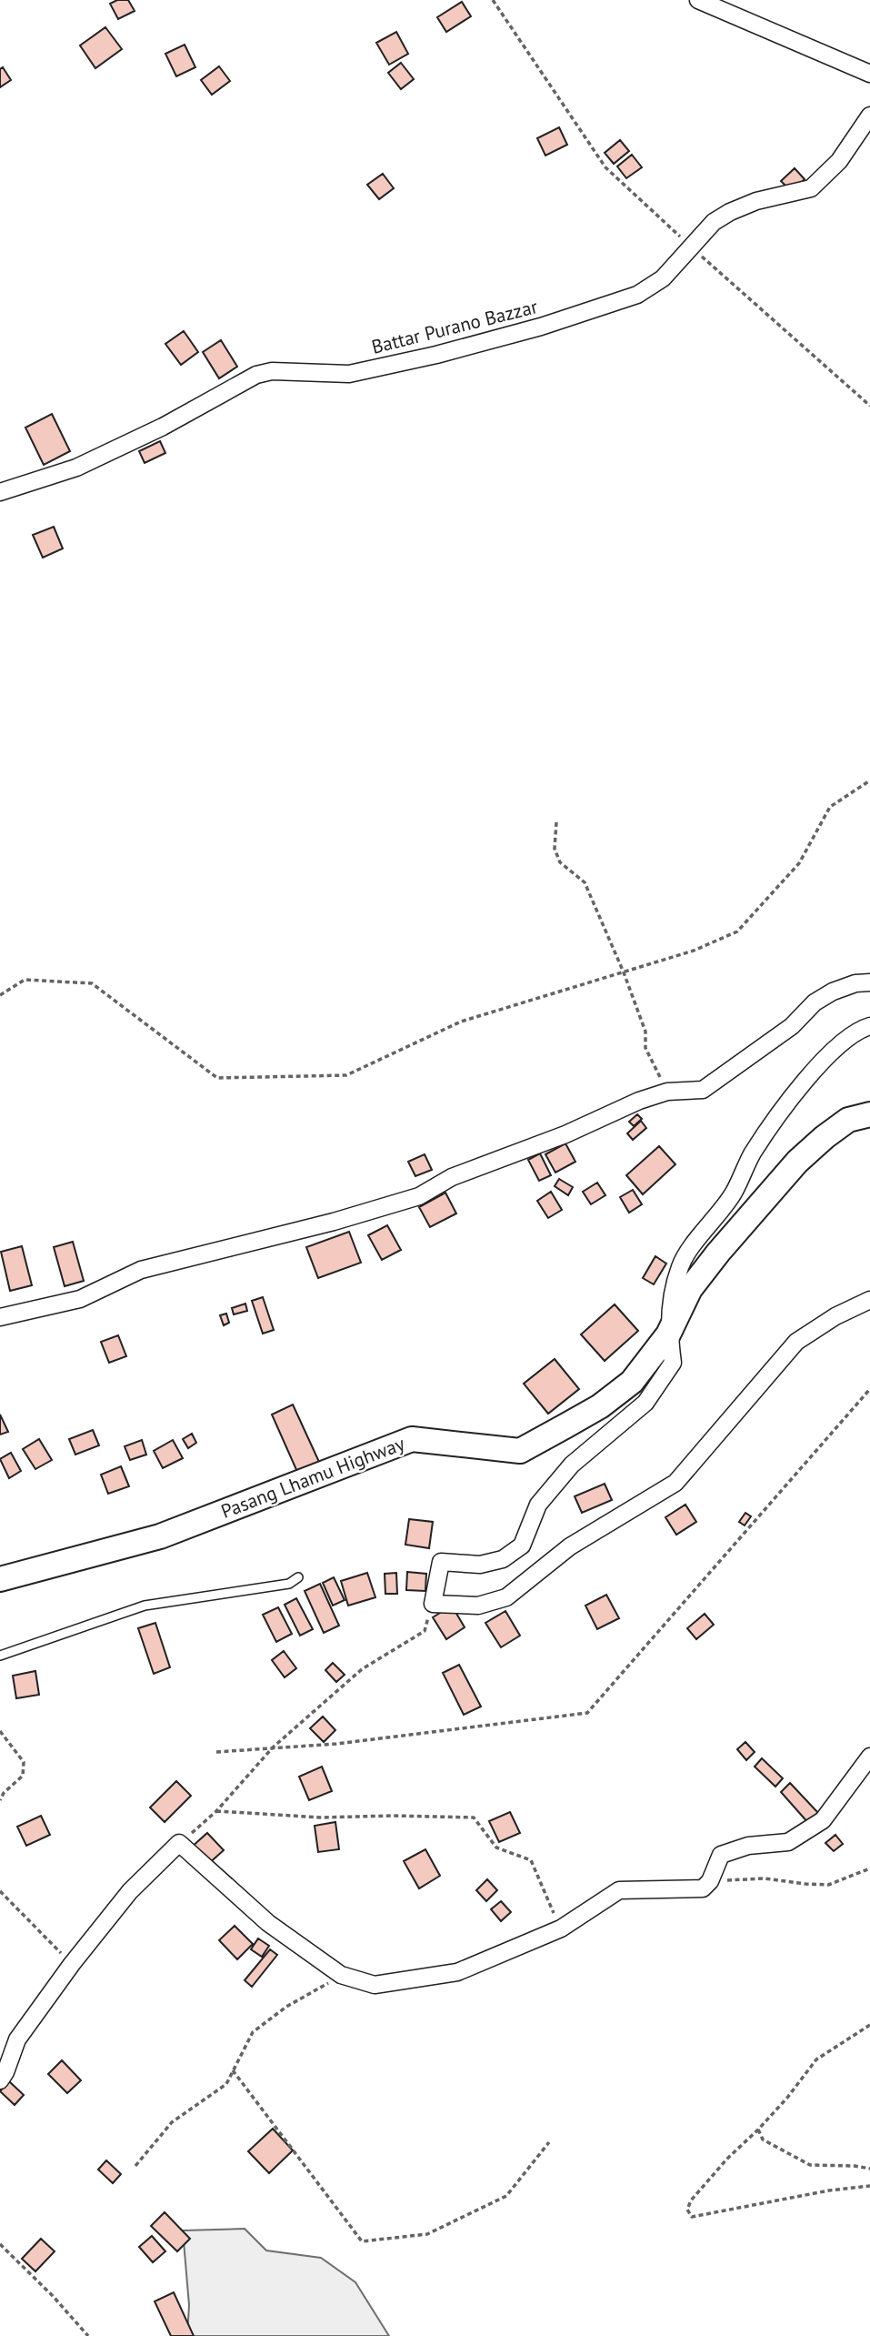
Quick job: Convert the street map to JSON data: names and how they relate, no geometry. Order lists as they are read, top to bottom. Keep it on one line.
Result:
{"streets":{"main road":["Pasang Lhamu Highway"],"street":["Battar Purano Bazzar"]}}
